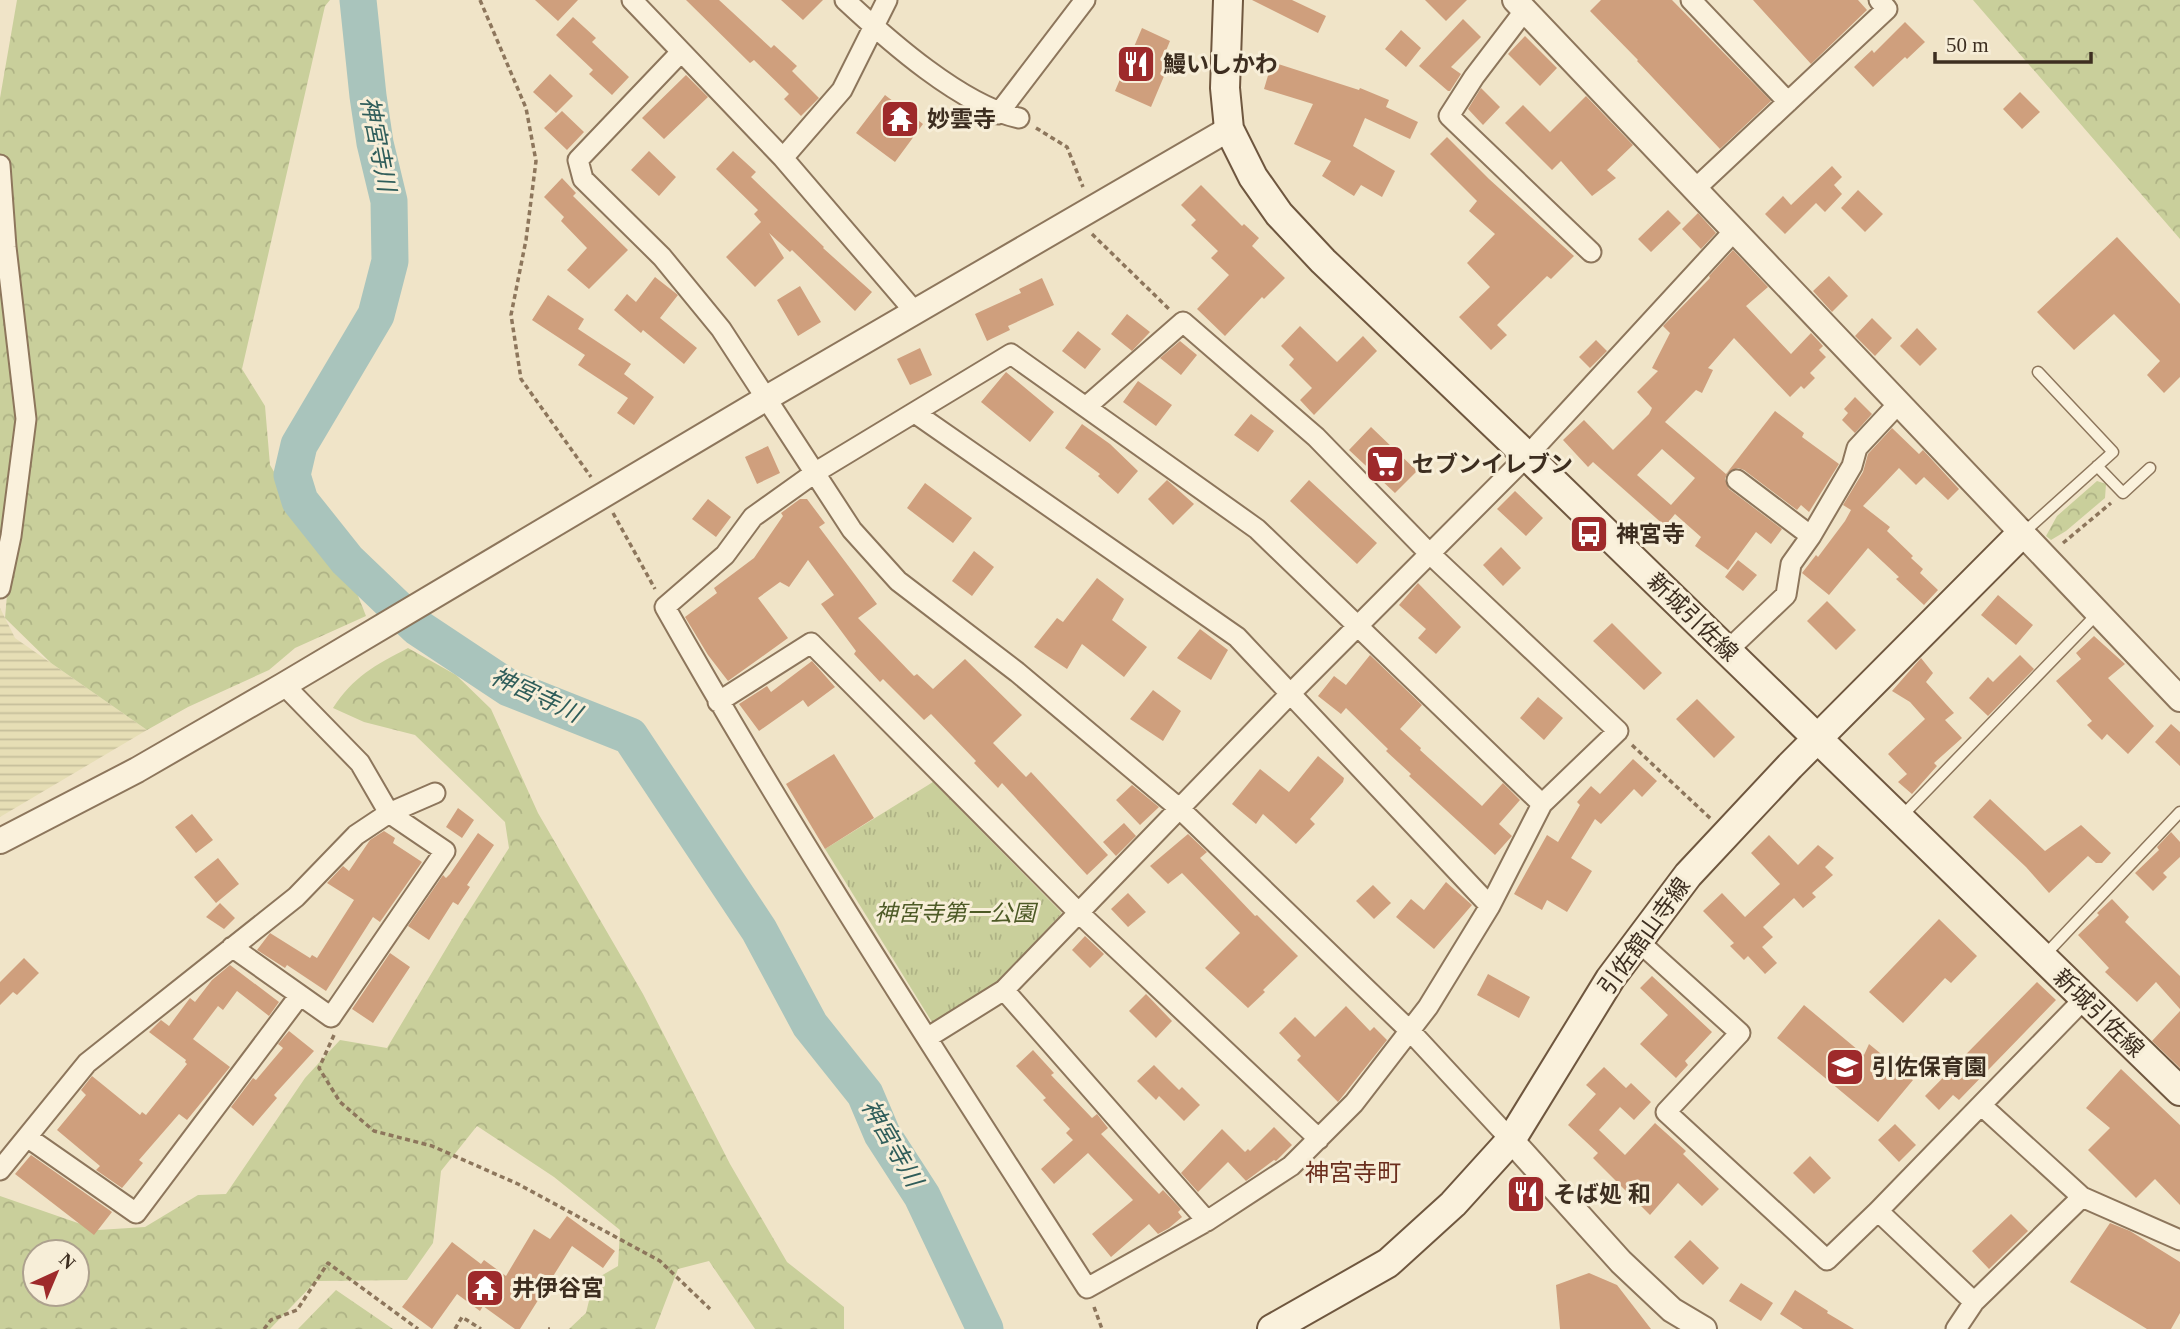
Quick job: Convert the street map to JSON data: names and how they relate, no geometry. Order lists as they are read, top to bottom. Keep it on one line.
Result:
{"streets":{"main road":["新城引佐線","引佐舘山寺線"]},"crossings":[["新城引佐線","引佐舘山寺線"]],"districts":["神宮寺町"],"water":["神宮寺川"],"parks":["神宮寺第一公園"],"places":{"restaurant":["鰻いしかわ","そば処 和"],"temple":["妙雲寺","井伊谷宮"],"supermarket":["セブンイレブン"],"bus stop":["神宮寺"],"school or university":["引佐保育園"]},"scale_bar":"50 m","north":"top right"}
